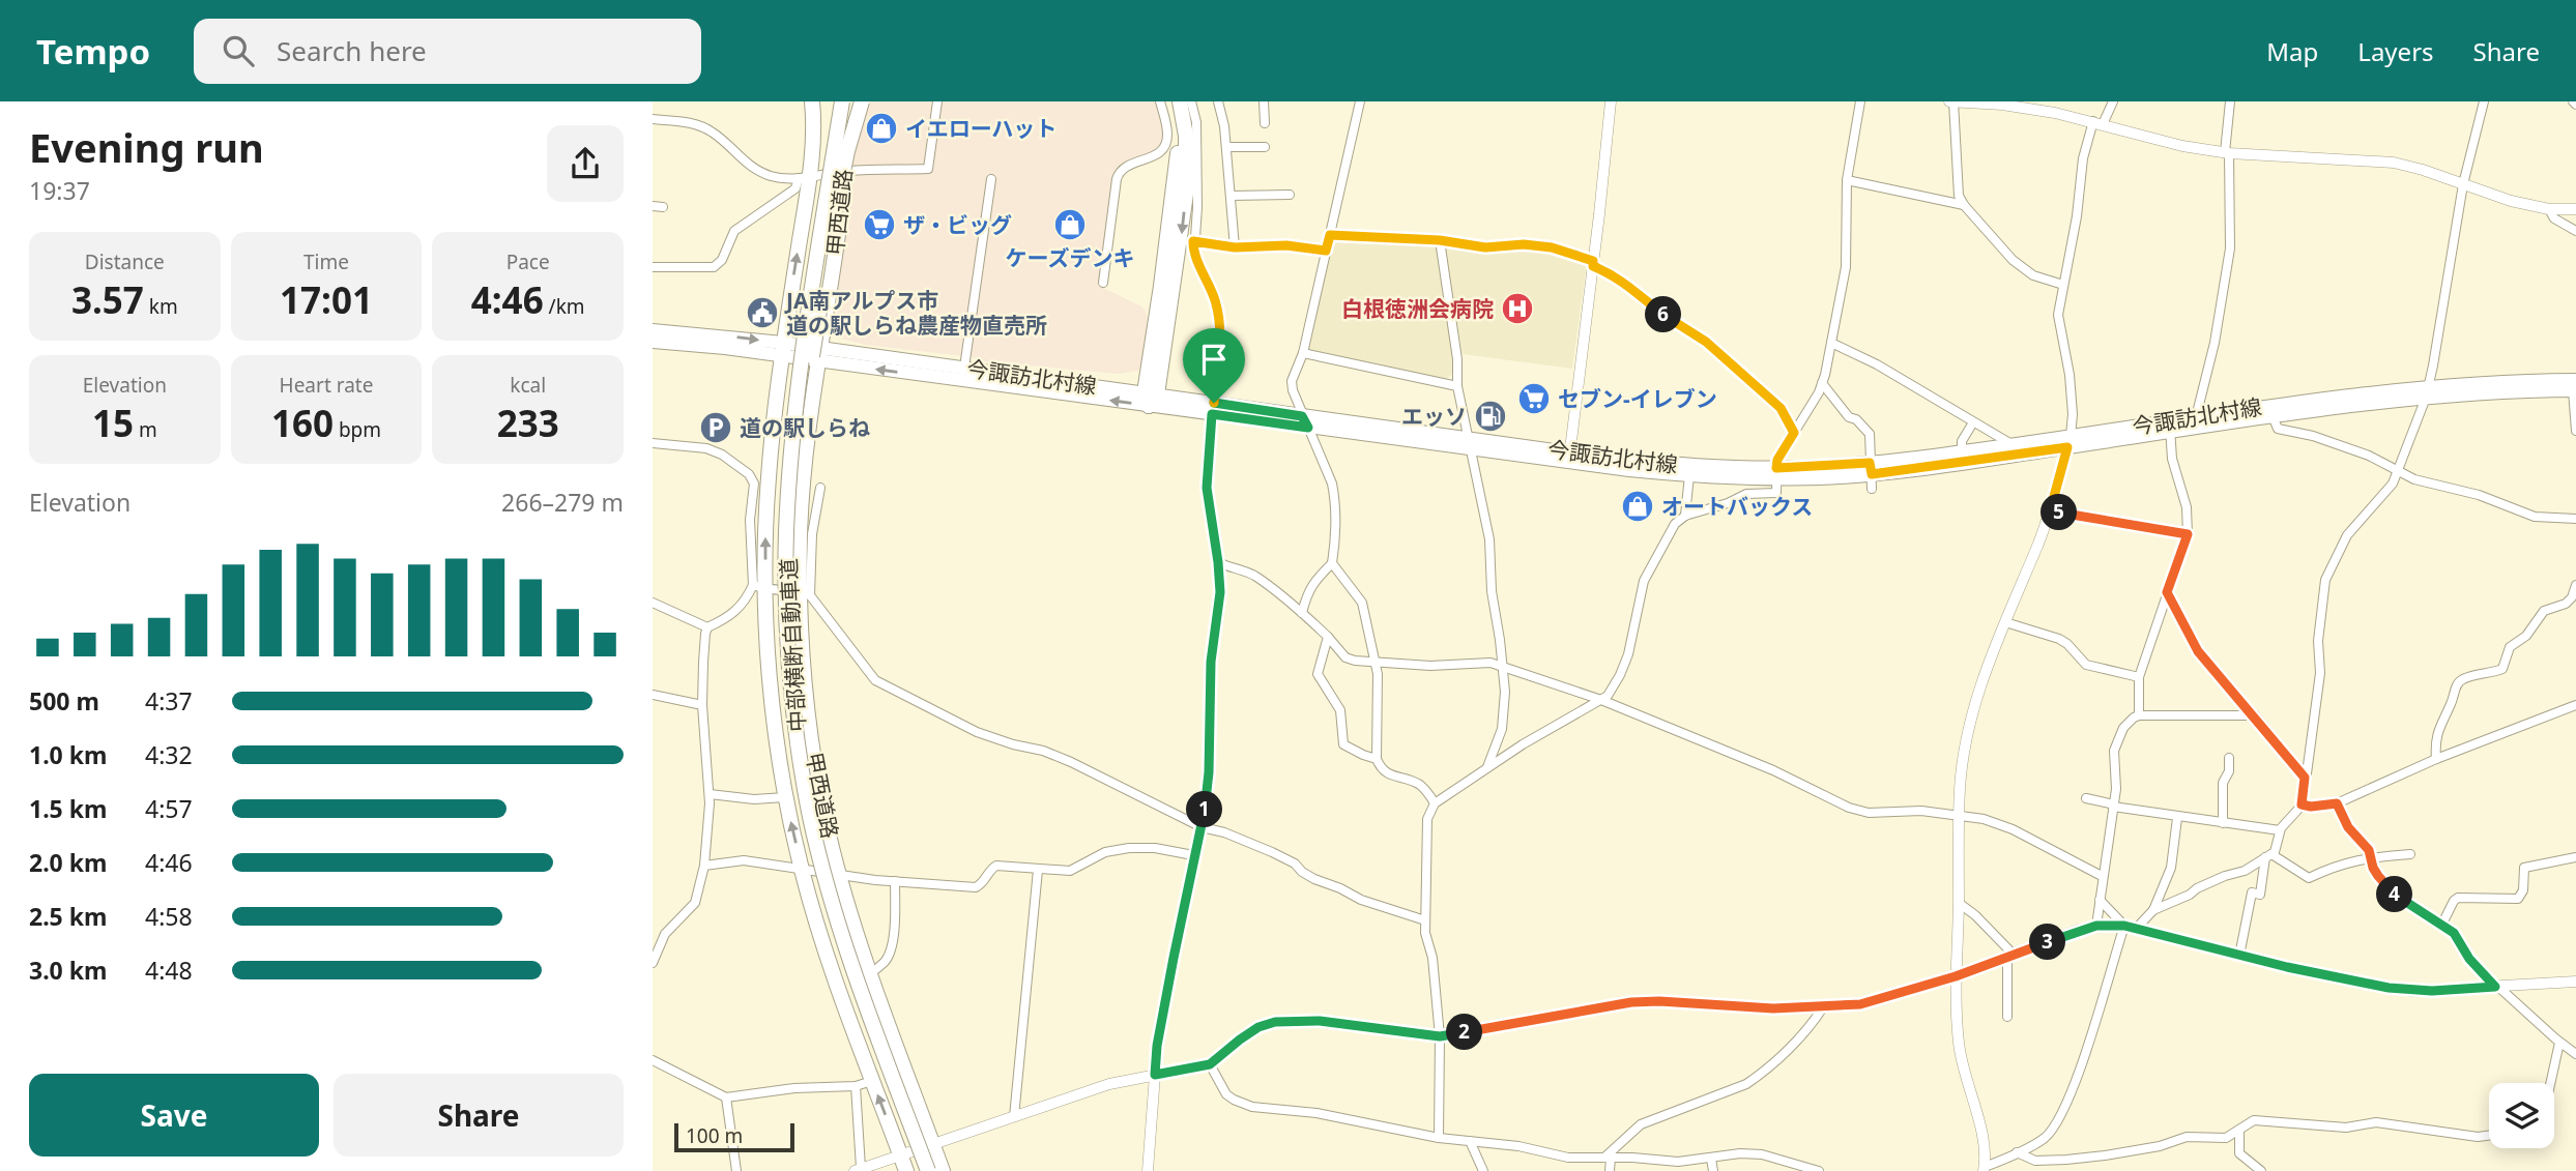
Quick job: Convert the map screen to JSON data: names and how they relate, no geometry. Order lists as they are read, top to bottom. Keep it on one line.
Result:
{"streets":{"highway":["甲西道路","中部横断自動車道"],"main road":["今諏訪北村線"]},"crossings":[["甲西道路","今諏訪北村線"],["甲西道路","中部横断自動車道"]],"places":{"shop":["イエローハット","ケーズデンキ","オートバックス"],"supermarket":["ザ・ビッグ","セブン-イレブン"],"hospital":["白根徳洲会病院"],"public building":["JA南アルプス市 道の駅しらね農産物直売所"],"fuel station":["エッソ"],"parking":["道の駅しらね"]},"scale_bar":"100 m","page":{"header":"Tempo","search":"Search here","nav":["Map","Layers","Share"],"heading":["Evening run","19:37"],"stats":[["Distance","3.57 km"],["Time","17:01"],["Pace","4:46 /km"],["Elevation","15 m"],["Heart rate","160 bpm"],["kcal","233"]],"pins":["6","5","1","4","3","2"],"chart":["Elevation","266–279 m"],"list":[{"name":"500 m","note":"4:37"},{"name":"1.0 km","note":"4:32"},{"name":"1.5 km","note":"4:57"},{"name":"2.0 km","note":"4:46"},{"name":"2.5 km","note":"4:58"},{"name":"3.0 km","note":"4:48"}],"buttons":["Save","Share"],"scale":"100 m"}}
